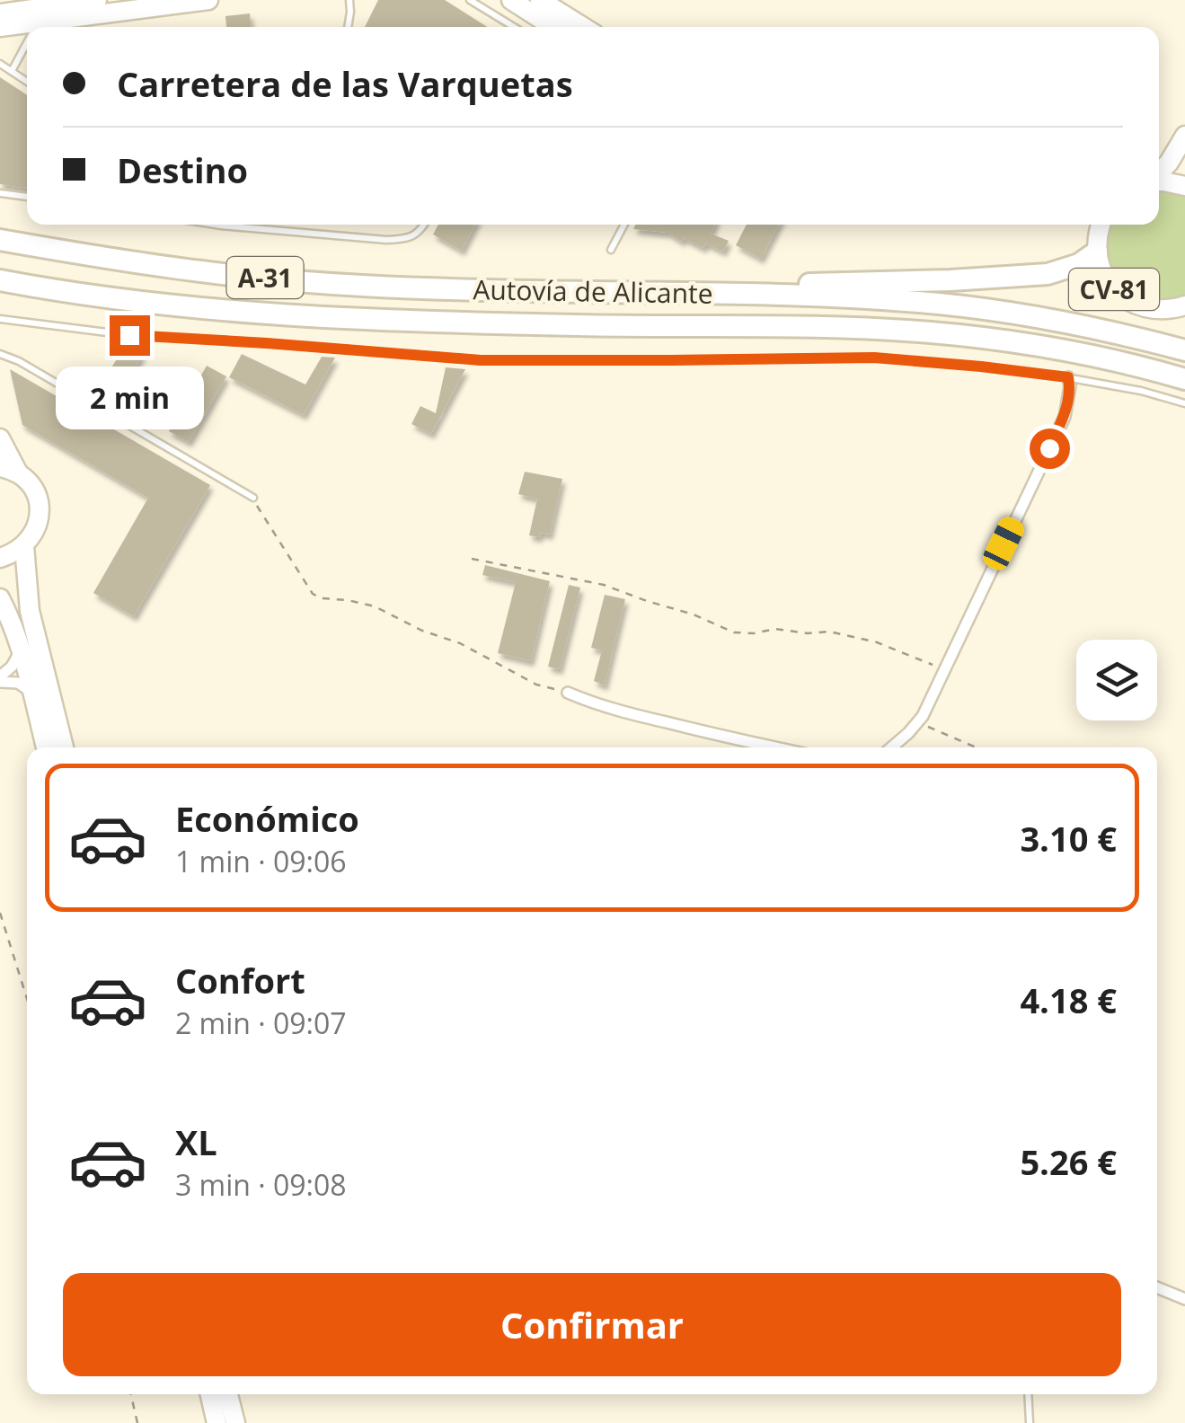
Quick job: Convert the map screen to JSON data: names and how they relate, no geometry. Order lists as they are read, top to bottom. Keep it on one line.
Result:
{"streets":{"highway":["A-31","Autovía de Alicante"],"main road":["CV-81"]},"page":{"banner":["Carretera de las Varquetas","Destino"],"bubble":"2 min","list":[{"name":"Económico","note":"1 min · 09:06","value":"3.10 €"},{"name":"Confort","note":"2 min · 09:07","value":"4.18 €"},{"name":"XL","note":"3 min · 09:08","value":"5.26 €"}],"buttons":"Confirmar"}}
